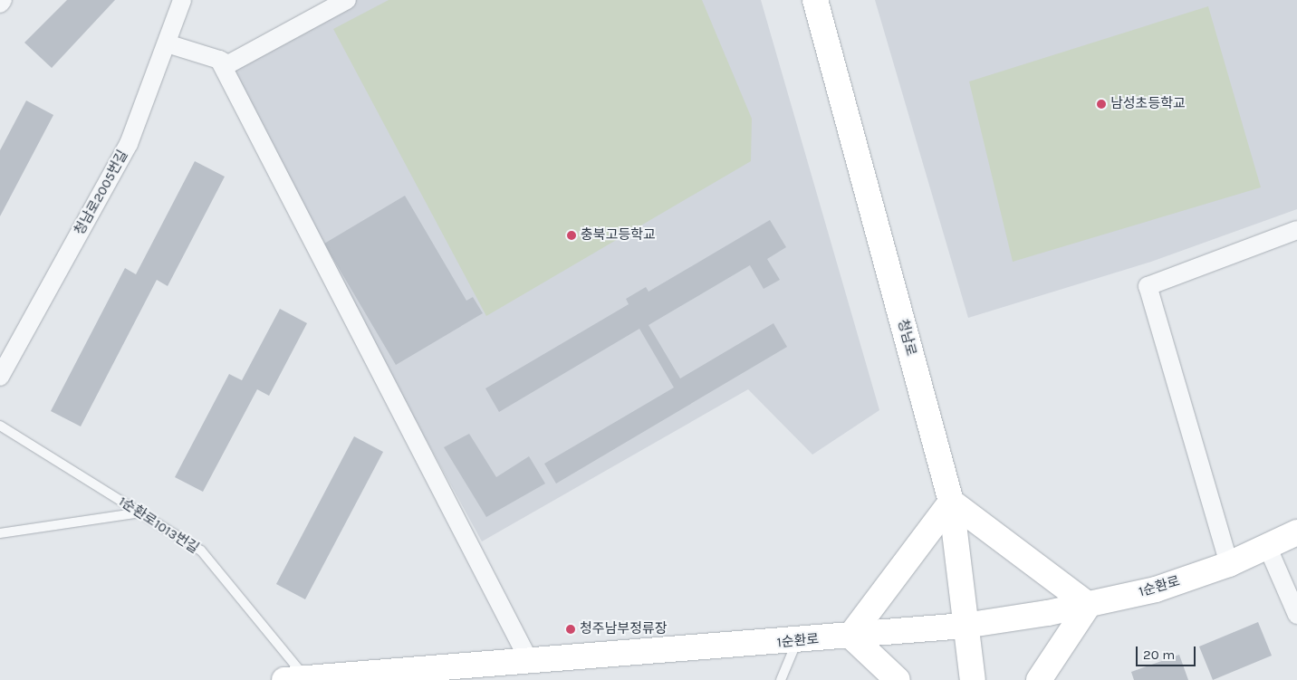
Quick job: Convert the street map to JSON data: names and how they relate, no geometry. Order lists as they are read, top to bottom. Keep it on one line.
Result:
{"streets":{"main road":["청남로","1순환로"],"street":["청남로2005번길"],"lane":["1순환로1013번길"]},"crossings":[["청남로","1순환로"],["1순환로1013번길","1순환로"]],"places":["남성초등학교","충북고등학교","청주남부정류장"],"scale_bar":"20 m"}
